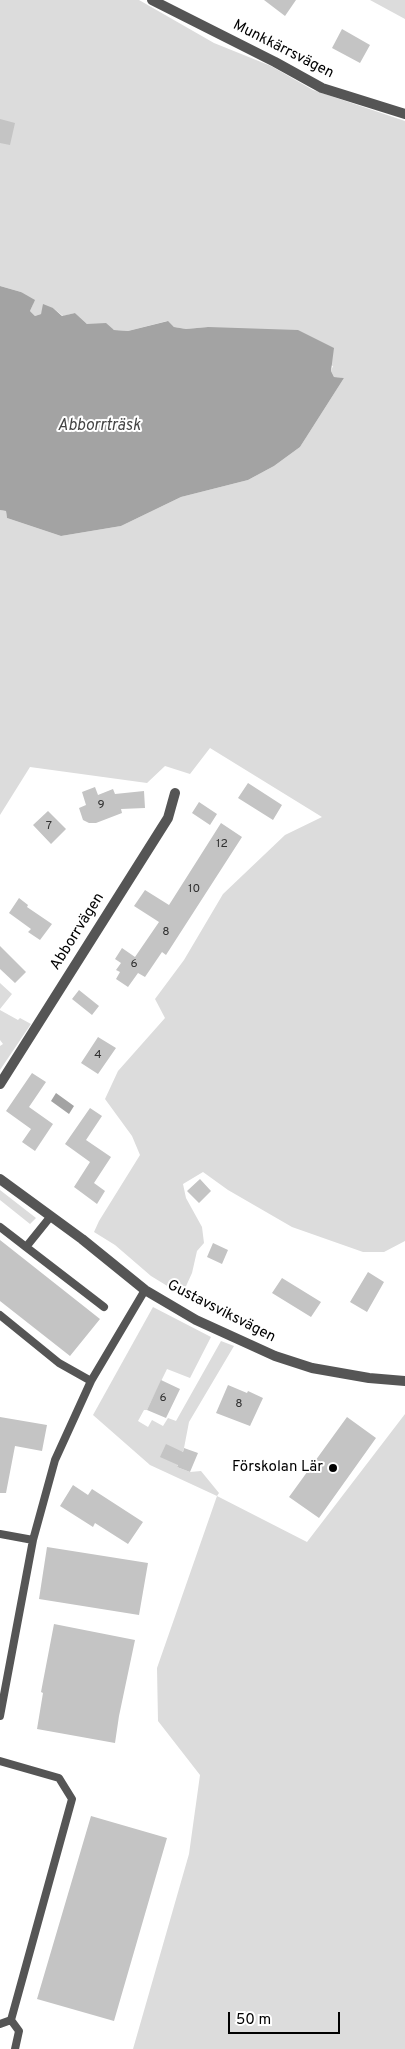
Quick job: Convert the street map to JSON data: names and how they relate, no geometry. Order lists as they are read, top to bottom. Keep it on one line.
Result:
{"streets":{"street":["Munkkärrsvägen","Abborrvägen","Gustavsviksvägen"]},"water":["Abborrträsk"],"places":["Förskolan Lär"],"house_numbers":["9","7","12","10","8","6","4","6","8"],"scale_bar":"50 m"}
